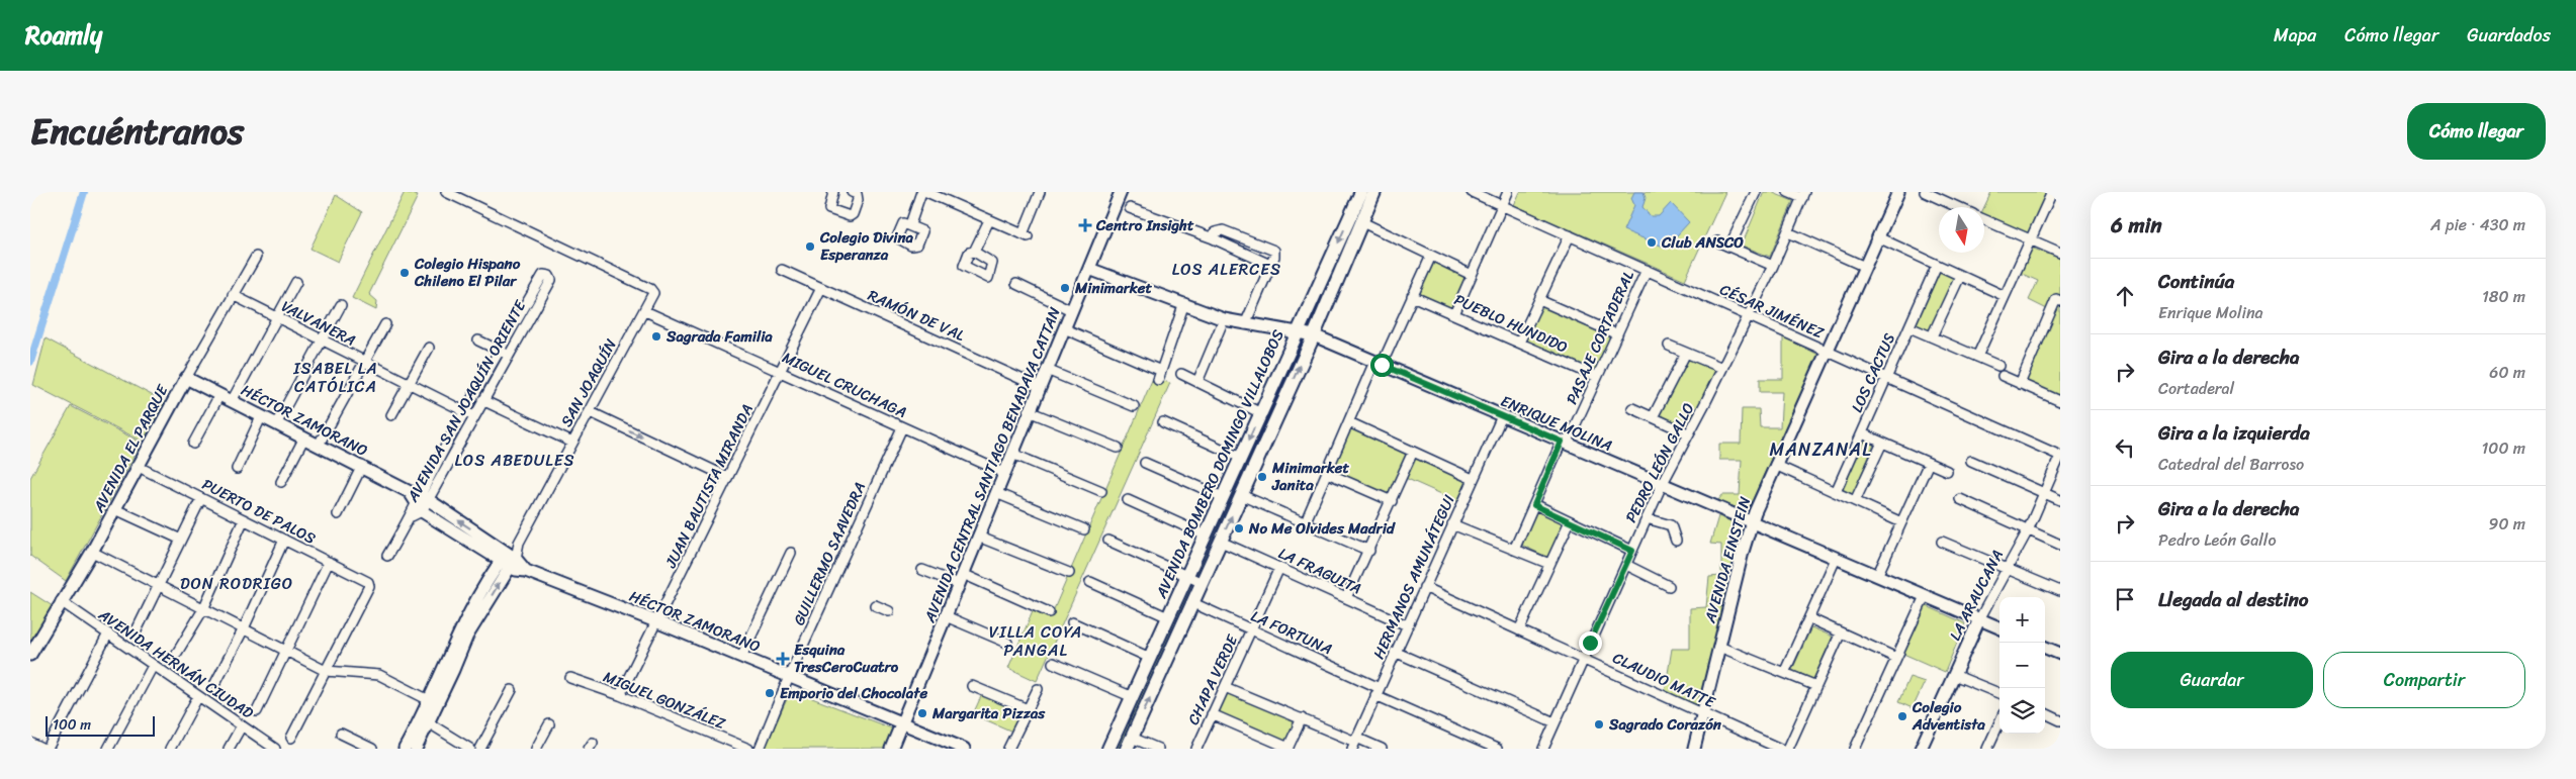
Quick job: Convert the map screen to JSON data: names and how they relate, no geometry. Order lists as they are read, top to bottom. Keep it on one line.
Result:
{"streets":{"main road":["AVENIDA BOMBERO DOMINGO VILLALOBOS"],"street":["CÉSAR JIMÉNEZ","RAMÓN DE VAL","VALVANERA","PUEBLO HUNDIDO","PASAJE CORTADERAL","LOS CACTUS","SAN JOAQUÍN","MIGUEL CRUCHAGA","AVENIDA SAN JOAQUÍN ORIENTE","HÉCTOR ZAMORANO","ENRIQUE MOLINA","AVENIDA EL PARQUE","PEDRO LEÓN GALLO","AVENIDA CENTRAL SANTIAGO BENADAVA CATTAN","JUAN BAUTISTA MIRANDA","PUERTO DE PALOS","GUILLERMO SAAVEDRA","AVENIDA EINSTEIN","LA FRAGUITA","HERMANOS AMUNÁTEGUI","LA ARAUCANA","LA FORTUNA","AVENIDA HERNÁN CIUDAD","CHAPA VERDE","CLAUDIO MATTE","MIGUEL GONZÁLEZ"]},"crossings":[["CÉSAR JIMÉNEZ","PASAJE CORTADERAL"],["CÉSAR JIMÉNEZ","LOS CACTUS"],["CÉSAR JIMÉNEZ","PEDRO LEÓN GALLO"],["CÉSAR JIMÉNEZ","AVENIDA EINSTEIN"],["CÉSAR JIMÉNEZ","LA ARAUCANA"],["RAMÓN DE VAL","AVENIDA CENTRAL SANTIAGO BENADAVA CATTAN"],["RAMÓN DE VAL","JUAN BAUTISTA MIRANDA"],["VALVANERA","AVENIDA SAN JOAQUÍN ORIENTE"],["VALVANERA","AVENIDA EL PARQUE"],["PUEBLO HUNDIDO","PASAJE CORTADERAL"],["PASAJE CORTADERAL","ENRIQUE MOLINA"],["SAN JOAQUÍN","MIGUEL CRUCHAGA"],["SAN JOAQUÍN","HÉCTOR ZAMORANO"],["MIGUEL CRUCHAGA","AVENIDA CENTRAL SANTIAGO BENADAVA CATTAN"],["MIGUEL CRUCHAGA","JUAN BAUTISTA MIRANDA"],["MIGUEL CRUCHAGA","GUILLERMO SAAVEDRA"],["AVENIDA SAN JOAQUÍN ORIENTE","HÉCTOR ZAMORANO"],["HÉCTOR ZAMORANO","AVENIDA EL PARQUE"],["HÉCTOR ZAMORANO","AVENIDA CENTRAL SANTIAGO BENADAVA CATTAN"],["HÉCTOR ZAMORANO","JUAN BAUTISTA MIRANDA"],["HÉCTOR ZAMORANO","GUILLERMO SAAVEDRA"],["ENRIQUE MOLINA","PEDRO LEÓN GALLO"],["ENRIQUE MOLINA","AVENIDA BOMBERO DOMINGO VILLALOBOS"],["ENRIQUE MOLINA","AVENIDA CENTRAL SANTIAGO BENADAVA CATTAN"],["ENRIQUE MOLINA","AVENIDA EINSTEIN"],["ENRIQUE MOLINA","HERMANOS AMUNÁTEGUI"],["ENRIQUE MOLINA","LA ARAUCANA"],["AVENIDA EL PARQUE","PUERTO DE PALOS"],["AVENIDA EL PARQUE","AVENIDA HERNÁN CIUDAD"],["PEDRO LEÓN GALLO","CLAUDIO MATTE"],["JUAN BAUTISTA MIRANDA","MIGUEL GONZÁLEZ"],["AVENIDA EINSTEIN","CLAUDIO MATTE"],["LA FRAGUITA","HERMANOS AMUNÁTEGUI"],["LA FRAGUITA","CHAPA VERDE"],["HERMANOS AMUNÁTEGUI","LA FORTUNA"],["HERMANOS AMUNÁTEGUI","CLAUDIO MATTE"],["LA FORTUNA","CHAPA VERDE"]],"districts":["LOS ALERCES","ISABEL LA CATÓLICA","MANZANAL","LOS ABEDULES","DON RODRIGO","VILLA COYA PANGAL"],"places":{"health":["Centro Insight","Esquina TresCeroCuatro"],"other":["Club ANSCO","Colegio Divina Esperanza","Colegio Hispano Chileno El Pilar","Minimarket","Sagrada Familia","Minimarket Janita","No Me Olvides Madrid","Emporio del Chocolate","Margarita Pizzas","Colegio Adventista","Sagrado Corazón"]},"scale_bar":"100 m","north":"bottom","page":{"header":"Roamly","nav":["Mapa","Cómo llegar","Guardados"],"title":"Encuéntranos","buttons":["Cómo llegar",["Guardar","Compartir"]],"heading":["6 min","A pie · 430 m"],"list":[["Continúa","Enrique Molina","180 m"],["Gira a la derecha","Cortaderal","60 m"],["Gira a la izquierda","Catedral del Barroso","100 m"],["Gira a la derecha","Pedro León Gallo","90 m"],"Llegada al destino"],"map_buttons":["+","−"],"scale":"100 m"}}
